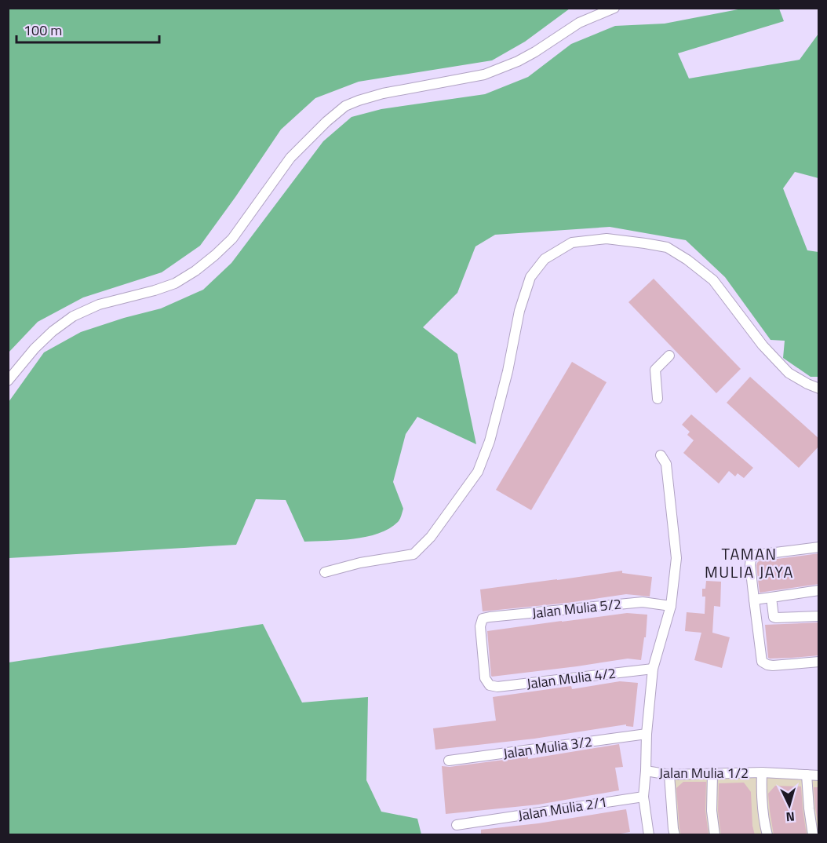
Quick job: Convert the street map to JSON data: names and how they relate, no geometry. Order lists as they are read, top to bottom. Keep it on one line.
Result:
{"streets":{"street":["Jalan Mulia 5/2","Jalan Mulia 4/2","Jalan Mulia 3/2","Jalan Mulia 1/2","Jalan Mulia 2/1"]},"crossings":[["Jalan Mulia 5/2","Jalan Mulia 4/2"]],"districts":["TAMAN MULIA JAYA"],"scale_bar":"100 m","north":"bottom"}
